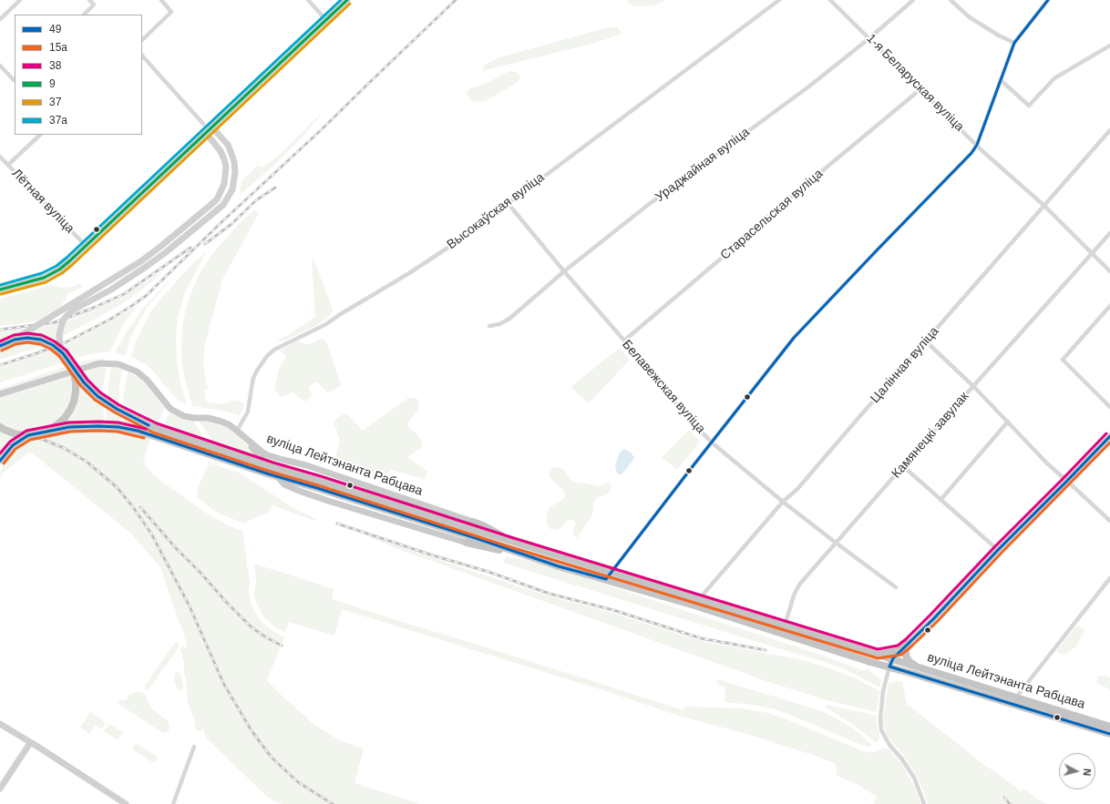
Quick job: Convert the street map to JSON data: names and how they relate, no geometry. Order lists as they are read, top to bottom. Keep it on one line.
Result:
{"streets":{"highway":["вуліца Лейтэнанта Рабцава"],"street":["1-я Беларуская вуліца","Ураджайная вуліца","Лётная вуліца","Высокаўская вуліца","Старасельская вуліца","Цалінная вуліца","Белавежская вуліца","Камянецкі завулак"]},"crossings":[["1-я Беларуская вуліца","Ураджайная вуліца"],["1-я Беларуская вуліца","Старасельская вуліца"],["1-я Беларуская вуліца","Цалінная вуліца"],["1-я Беларуская вуліца","Камянецкі завулак"],["Ураджайная вуліца","Белавежская вуліца"],["Высокаўская вуліца","Белавежская вуліца"],["Высокаўская вуліца","вуліца Лейтэнанта Рабцава"],["Старасельская вуліца","Белавежская вуліца"],["Цалінная вуліца","Белавежская вуліца"],["Цалінная вуліца","вуліца Лейтэнанта Рабцава"],["Белавежская вуліца","Камянецкі завулак"],["Камянецкі завулак","вуліца Лейтэнанта Рабцава"]],"lines":["transit line 49","transit line 9","transit line 37а","transit line 37","transit line 38","transit line 15а"],"legend":["49","15а","38","9","37","37а"],"north":"right"}
